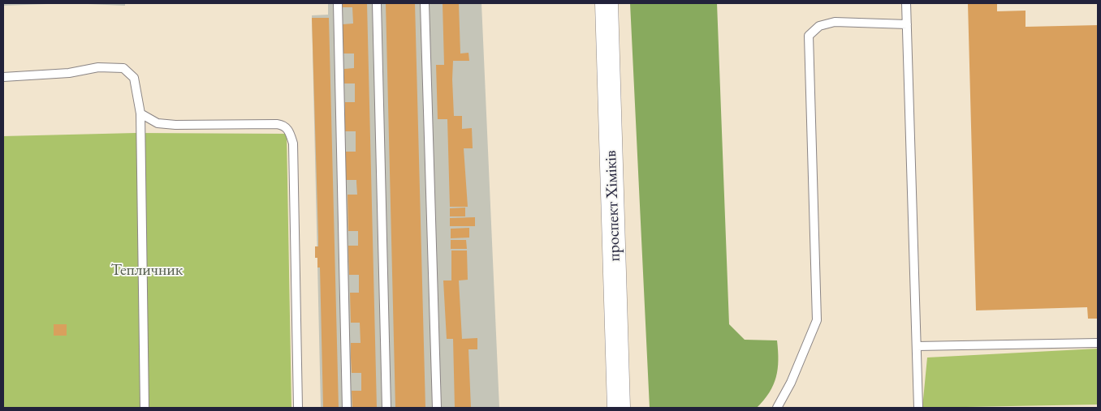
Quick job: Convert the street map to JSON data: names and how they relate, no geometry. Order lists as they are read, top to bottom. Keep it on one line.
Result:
{"streets":{"main road":["проспект Хіміків"]},"parks":["Тепличник"]}
